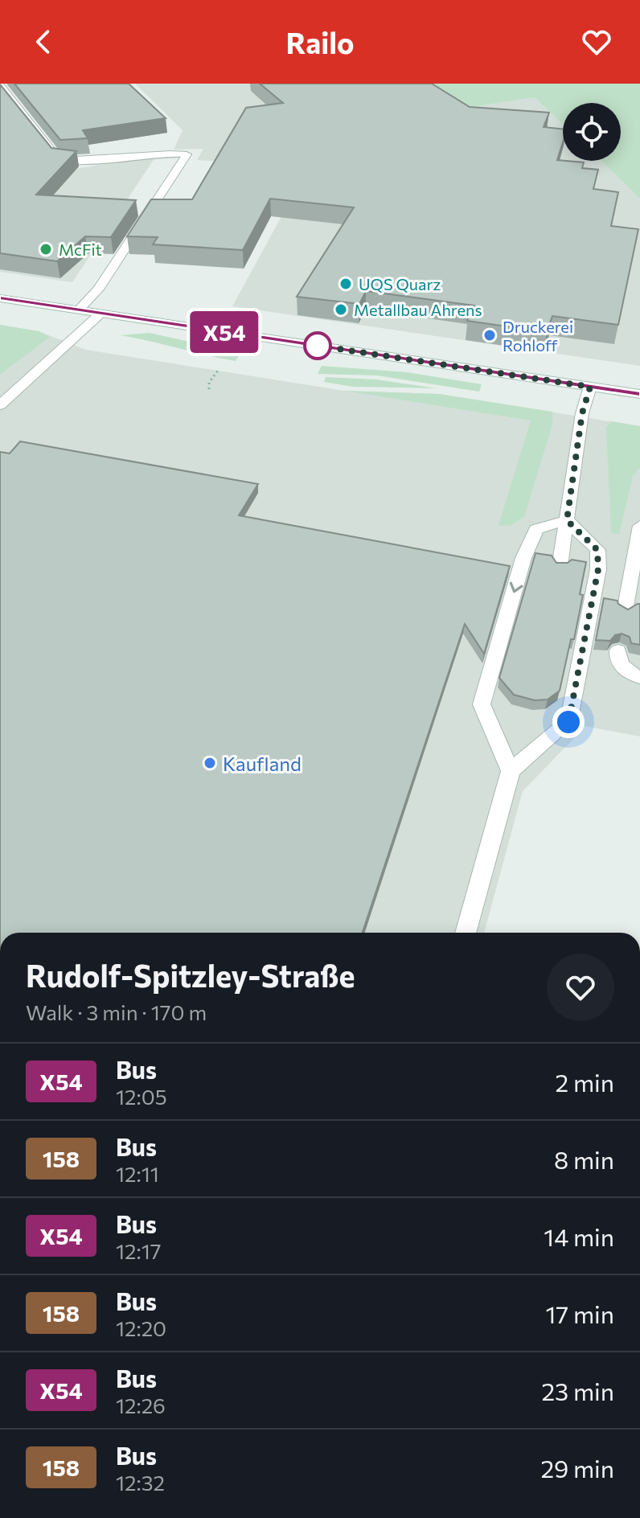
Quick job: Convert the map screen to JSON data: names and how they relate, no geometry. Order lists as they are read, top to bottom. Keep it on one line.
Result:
{"places":["McFit","UQS Quarz","Metallbau Ahrens","Druckerei Rohloff","Kaufland"],"lines":["bus line X54"],"page":{"header":"Railo","on_map":"X54","heading":["Rudolf-Spitzley-Straße","Walk · 3 min · 170 m"],"list":[{"mark":"X54","name":"Bus","note":"12:05","value":"2 min"},{"mark":"158","name":"Bus","note":"12:11","value":"8 min"},{"mark":"X54","name":"Bus","note":"12:17","value":"14 min"},{"mark":"158","name":"Bus","note":"12:20","value":"17 min"},{"mark":"X54","name":"Bus","note":"12:26","value":"23 min"},{"mark":"158","name":"Bus","note":"12:32","value":"29 min"}]}}
